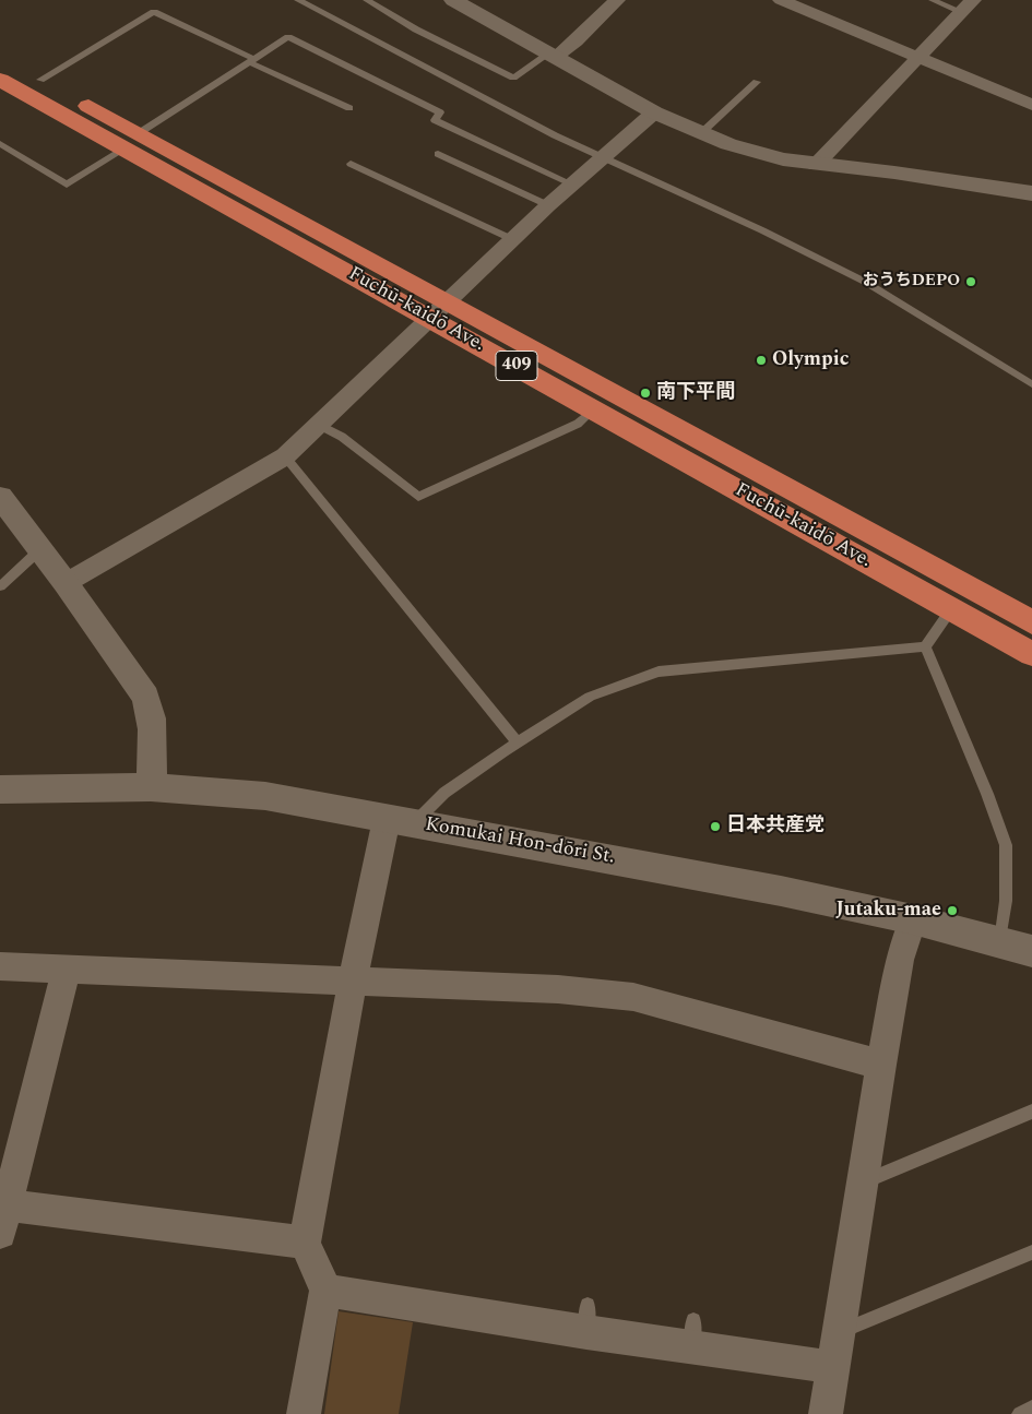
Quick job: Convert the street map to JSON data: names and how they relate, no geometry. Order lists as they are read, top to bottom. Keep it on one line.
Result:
{"streets":{"highway":["Fuchū-kaidō Ave.","409"],"street":["Komukai Hon-dōri St."]},"places":["おうちDEPO","Olympic","南下平間","日本共産党","Jutaku-mae"]}
